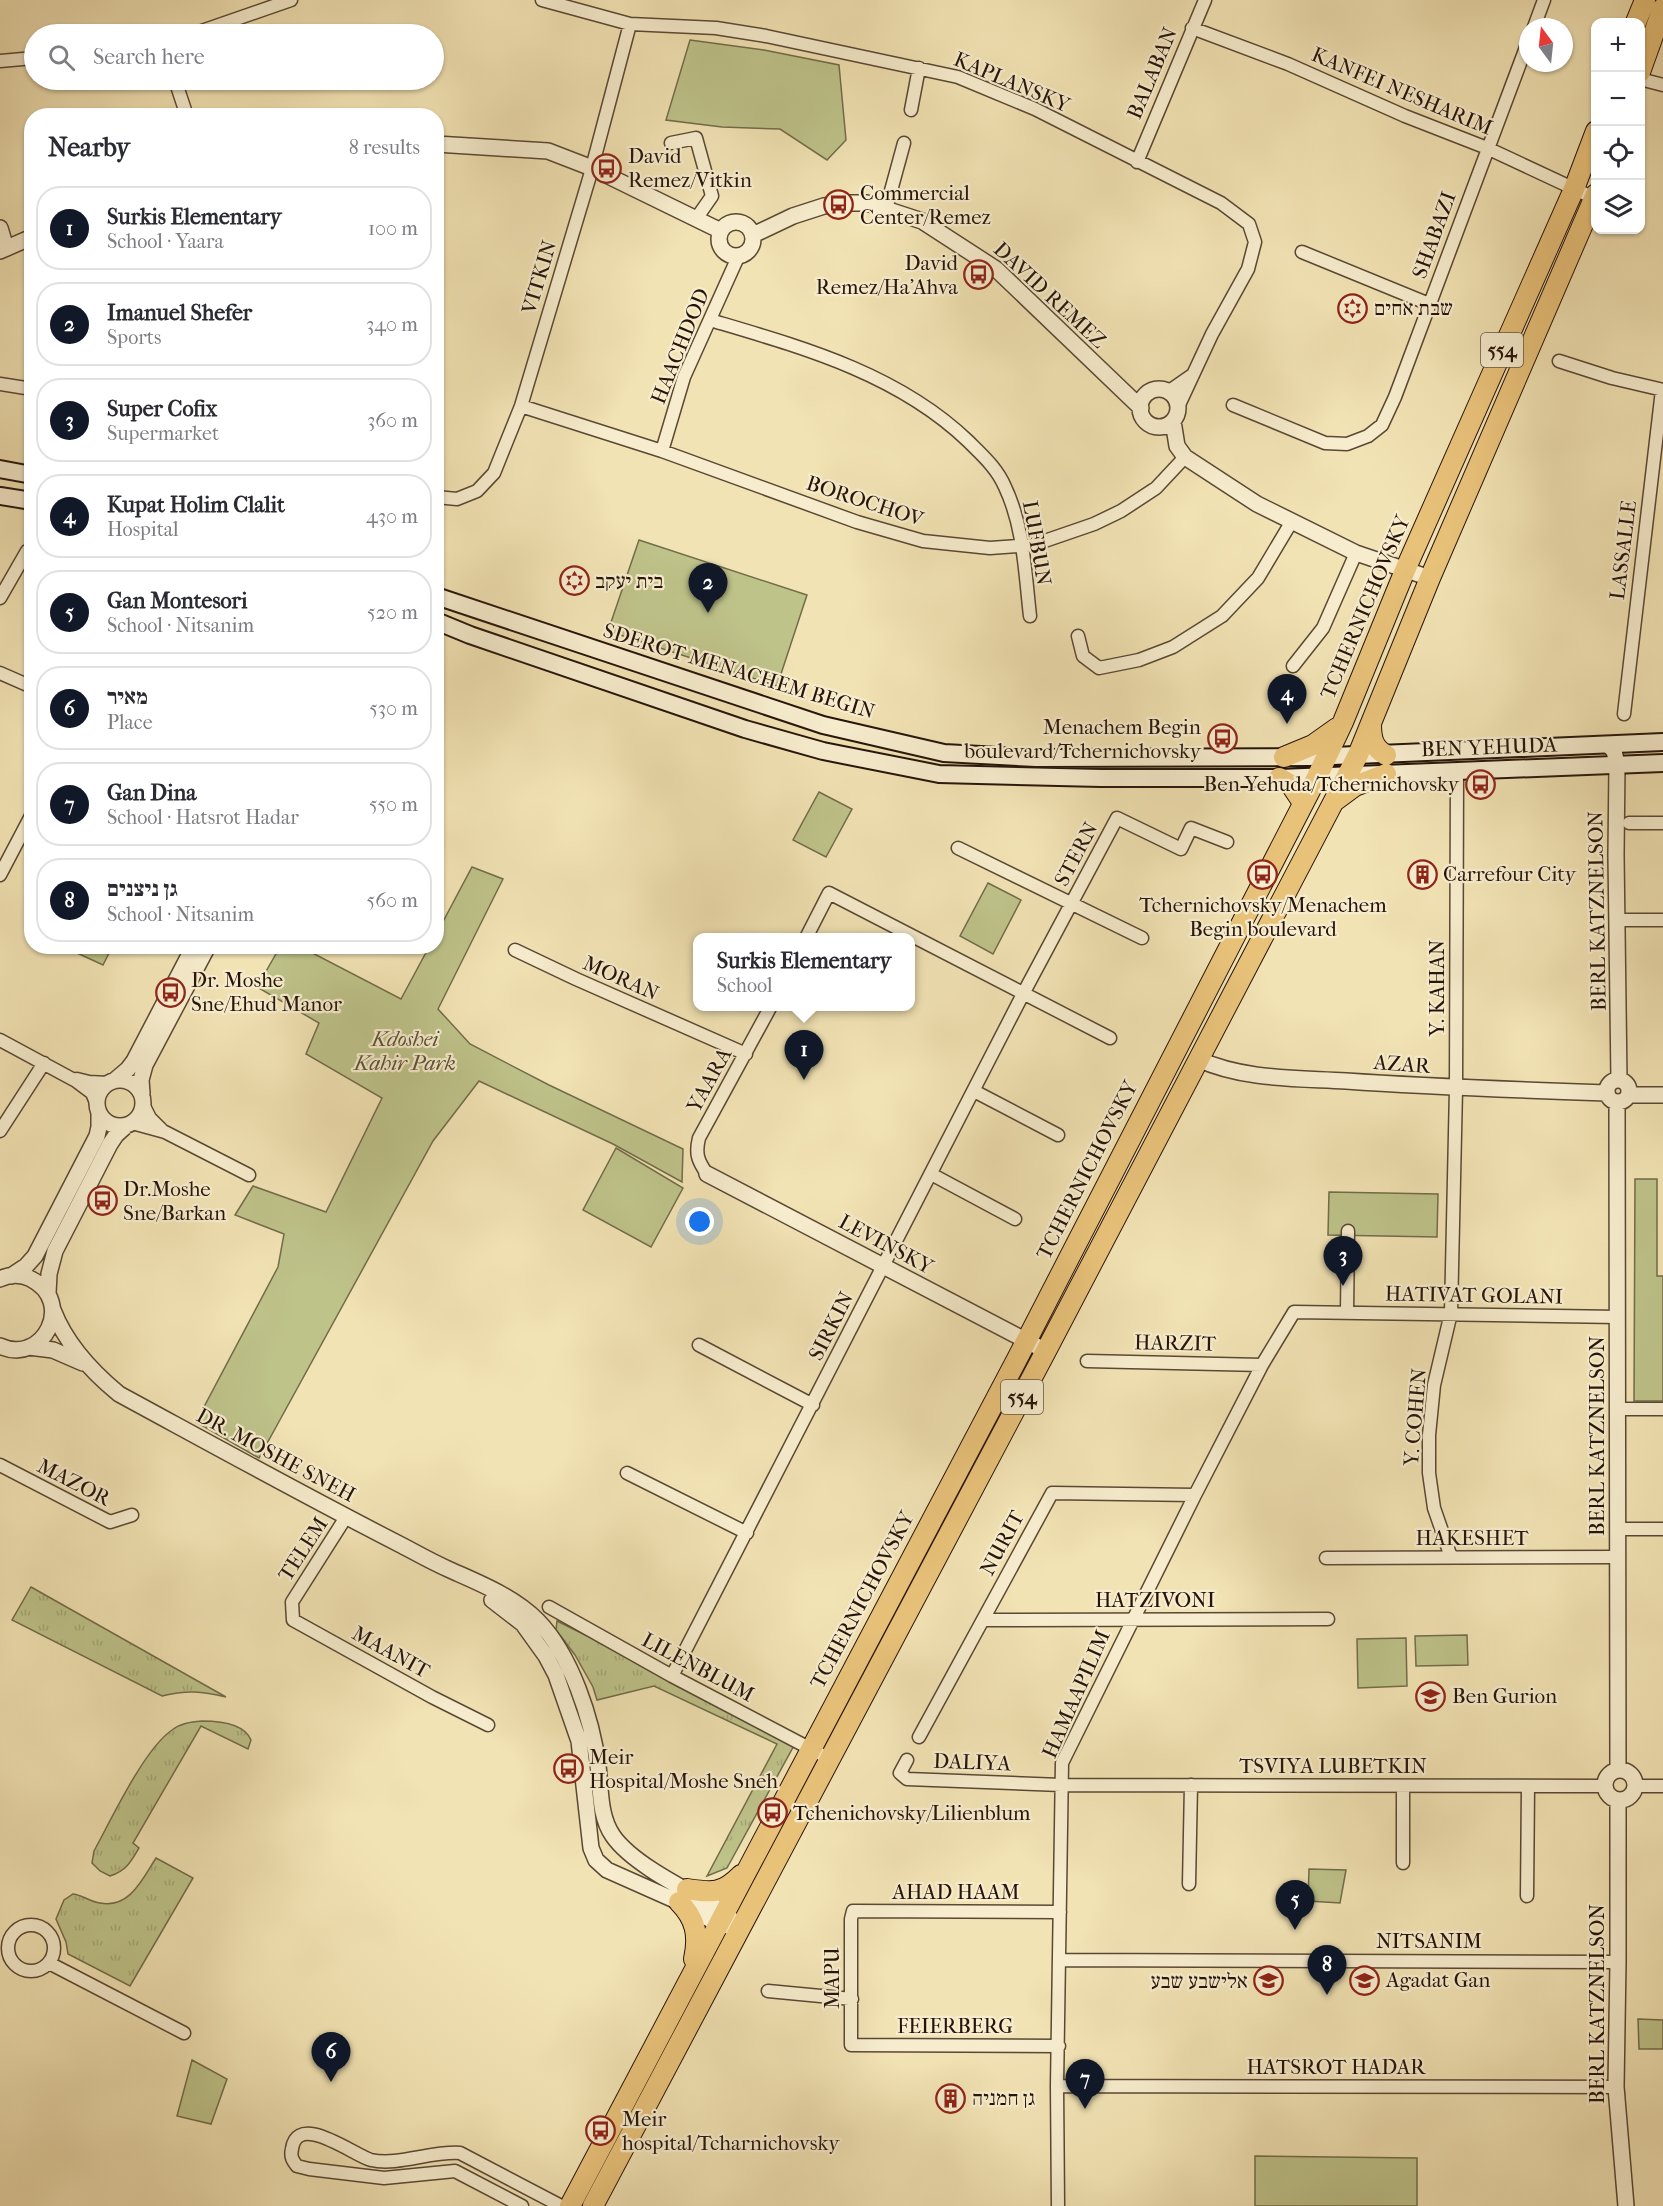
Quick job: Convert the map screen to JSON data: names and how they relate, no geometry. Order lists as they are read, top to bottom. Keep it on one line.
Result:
{"streets":{"main road":["554","TCHERNICHOVSKY","SDEROT MENACHEM BEGIN","BEN YEHUDA"],"street":["BALABAN","KAPLANSKY","KANFEI NESHARIM","SHABAZI","VITKIN","DAVID REMEZ","HAACHDOD","BOROCHOV","LUFBUN","LASSALLE","STERN","BERL KATZNELSON","MORAN","Y. KAHAN","AZAR","YAARA","LEVINSKY","HATIVAT GOLANI","SIRKIN","HARZIT","Y. COHEN","DR. MOSHE SNEH","MAZOR","HAKESHET","NURIT","TELEM","HATZIVONI","MAANIT","LILENBLUM","HAMAAPILIM","DALIYA","TSVIYA LUBETKIN","AHAD HAAM","NITSANIM","MAPU","FEIERBERG","HATSROT HADAR"]},"crossings":[["BALABAN","KAPLANSKY"],["BALABAN","KANFEI NESHARIM"],["KAPLANSKY","VITKIN"],["KAPLANSKY","DAVID REMEZ"],["KANFEI NESHARIM","SHABAZI"],["KANFEI NESHARIM","TCHERNICHOVSKY"],["VITKIN","BOROCHOV"],["DAVID REMEZ","HAACHDOD"],["HAACHDOD","BOROCHOV"],["HAACHDOD","LUFBUN"],["554","SDEROT MENACHEM BEGIN"],["554","BEN YEHUDA"],["554","AZAR"],["554","LEVINSKY"],["554","DR. MOSHE SNEH"],["554","LILENBLUM"],["BOROCHOV","LUFBUN"],["TCHERNICHOVSKY","SDEROT MENACHEM BEGIN"],["TCHERNICHOVSKY","BEN YEHUDA"],["TCHERNICHOVSKY","LEVINSKY"],["TCHERNICHOVSKY","DR. MOSHE SNEH"],["TCHERNICHOVSKY","LILENBLUM"],["SDEROT MENACHEM BEGIN","BEN YEHUDA"],["BEN YEHUDA","BERL KATZNELSON"],["BEN YEHUDA","Y. KAHAN"],["STERN","SIRKIN"],["BERL KATZNELSON","AZAR"],["BERL KATZNELSON","HATIVAT GOLANI"],["BERL KATZNELSON","HAKESHET"],["BERL KATZNELSON","TSVIYA LUBETKIN"],["BERL KATZNELSON","NITSANIM"],["BERL KATZNELSON","HATSROT HADAR"],["MORAN","YAARA"],["Y. KAHAN","AZAR"],["Y. KAHAN","HATIVAT GOLANI"],["Y. KAHAN","Y. COHEN"],["YAARA","LEVINSKY"],["LEVINSKY","SIRKIN"],["HATIVAT GOLANI","Y. COHEN"],["HATIVAT GOLANI","HAMAAPILIM"],["SIRKIN","LILENBLUM"],["HARZIT","HAMAAPILIM"],["Y. COHEN","HAKESHET"],["DR. MOSHE SNEH","TELEM"],["NURIT","HATZIVONI"],["NURIT","HAMAAPILIM"],["TELEM","MAANIT"],["HATZIVONI","HAMAAPILIM"],["HAMAAPILIM","DALIYA"],["HAMAAPILIM","TSVIYA LUBETKIN"],["HAMAAPILIM","AHAD HAAM"],["HAMAAPILIM","NITSANIM"],["HAMAAPILIM","FEIERBERG"],["HAMAAPILIM","HATSROT HADAR"],["DALIYA","TSVIYA LUBETKIN"],["AHAD HAAM","MAPU"],["MAPU","FEIERBERG"]],"parks":["Kdoshei Kahir Park"],"places":{"bus stop":["David Remez/Vitkin","Commercial Center/Remez","David Remez/Ha'Ahva","Menachem Begin boulevard/Tchernichovsky","Ben Yehuda/Tchernichovsky","Tchernichovsky/Menachem Begin boulevard","Dr. Moshe Sne/Ehud Manor","Dr.Moshe Sne/Barkan","Meir Hospital/Moshe Sneh","Tchenichovsky/Lilienblum","Meir hospital/Tcharnichovsky"],"synagogue":["שבת אחים","בית יעקב"],"building":["Carrefour City","גן חמניה"],"school or university":["Ben Gurion","Agadat Gan","אלישבע שבע"]},"north":"top","page":{"map_buttons":["+","−"],"search":"Search here","heading":["Nearby","8 results"],"list":[{"mark":"1","name":"Surkis Elementary","note":"School · Yaara","value":"100 m"},{"mark":"2","name":"Imanuel Shefer","note":"Sports","value":"340 m"},{"mark":"3","name":"Super Cofix","note":"Supermarket","value":"360 m"},{"mark":"4","name":"Kupat Holim Clalit","note":"Hospital","value":"430 m"},{"mark":"5","name":"Gan Montesori","note":"School · Nitsanim","value":"520 m"},{"mark":"6","name":"מאיר","note":"Place","value":"530 m"},{"mark":"7","name":"Gan Dina","note":"School · Hatsrot Hadar","value":"550 m"},{"mark":"8","name":"גן ניצנים","note":"School · Nitsanim","value":"560 m"}],"pins":["2","4","1","3","5","8","6","7"],"popup":["Surkis Elementary","School"]}}
